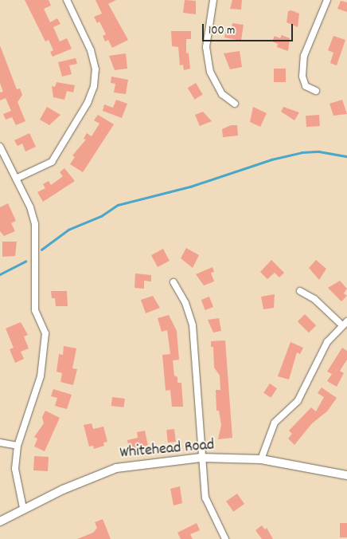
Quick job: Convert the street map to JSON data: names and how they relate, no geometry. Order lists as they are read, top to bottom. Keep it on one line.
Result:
{"streets":{"street":["Whitehead Road"]},"scale_bar":"100 m"}
